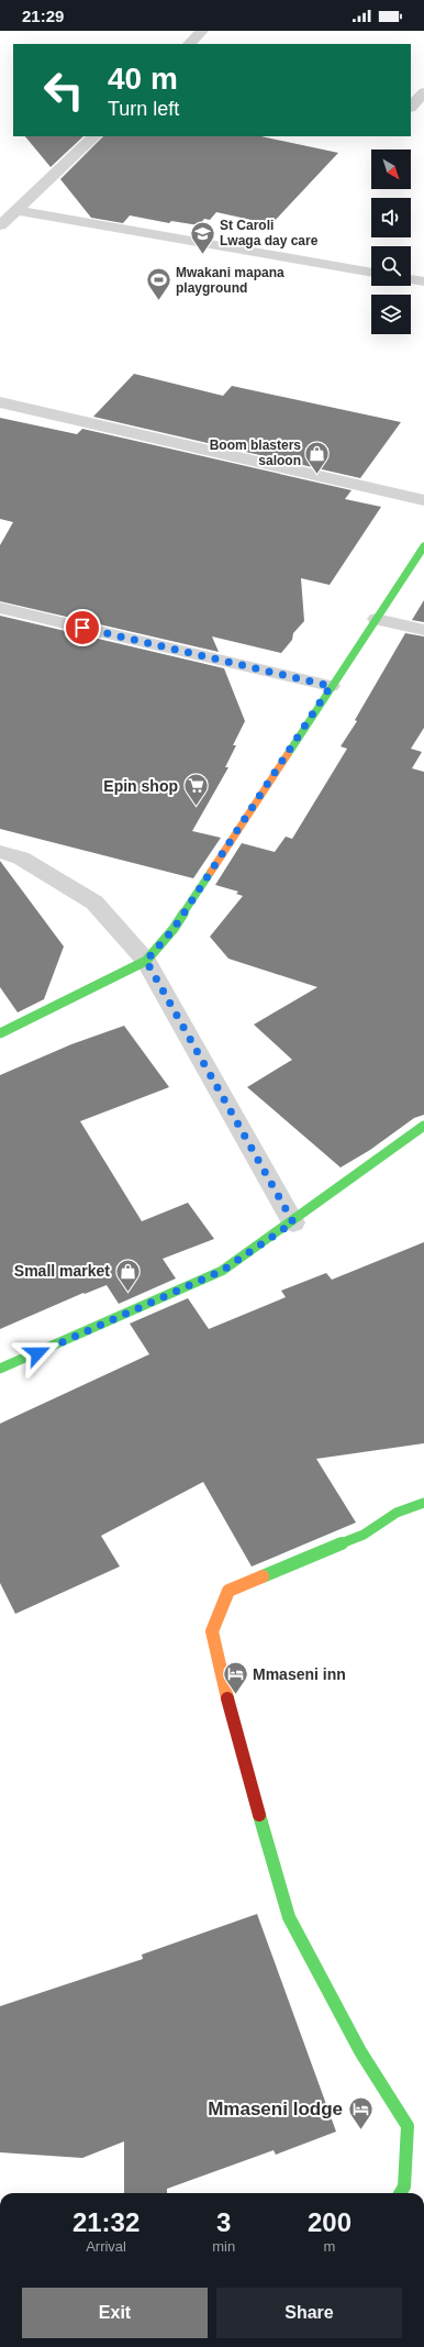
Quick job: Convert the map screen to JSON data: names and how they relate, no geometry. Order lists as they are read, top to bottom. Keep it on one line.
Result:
{"places":{"school or university":["St Caroli Lwaga day care"],"sports":["Mwakani mapana playground"],"shop":["Boom blasters saloon","Small market"],"supermarket":["Epin shop"],"hotel":["Mmaseni inn","Mmaseni lodge"]},"north":"bottom right","page":{"status":"21:29","turn":["40 m","Turn left"],"eta":["21:32","Arrival","3","min","200","m"],"buttons":["Exit","Share"]}}
